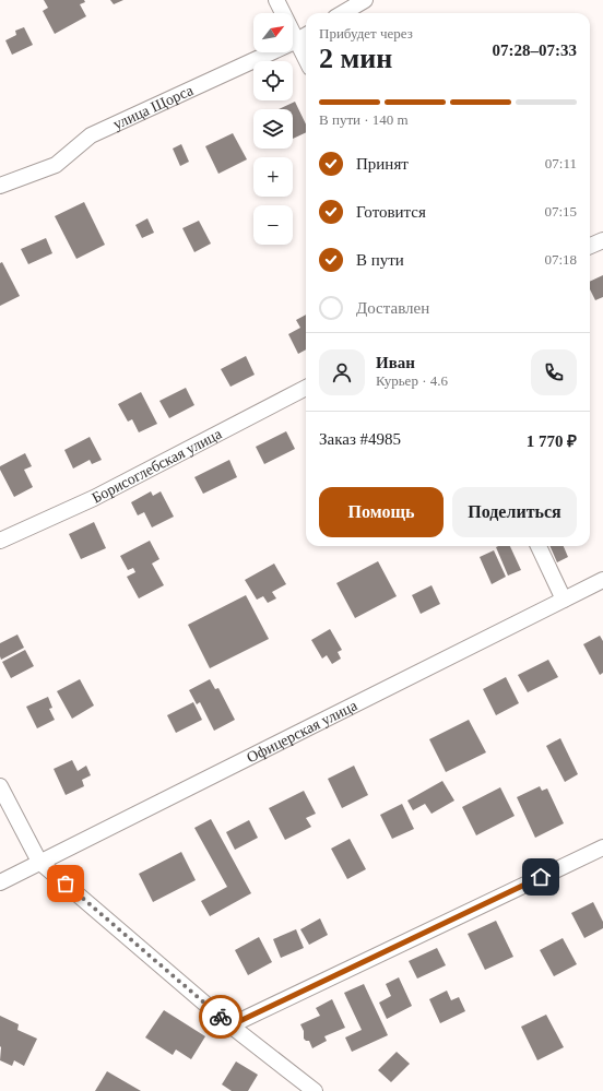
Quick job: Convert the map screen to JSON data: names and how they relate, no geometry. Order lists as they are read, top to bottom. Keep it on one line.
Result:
{"streets":{"street":["улица Щорса","Борисоглебская улица","Офицерская улица"]},"north":"top right","page":{"map_buttons":["+","−"],"heading":["2 мин","Прибудет через","07:28–07:33"],"panel":["Иван","Курьер · 4.6","Заказ #4985","1 770 ₽"],"bar":"В пути · 140 m","list":[["Принят","07:11"],["Готовится","07:15"],["В пути","07:18"],"Доставлен"],"buttons":["Помощь","Поделиться"]}}
